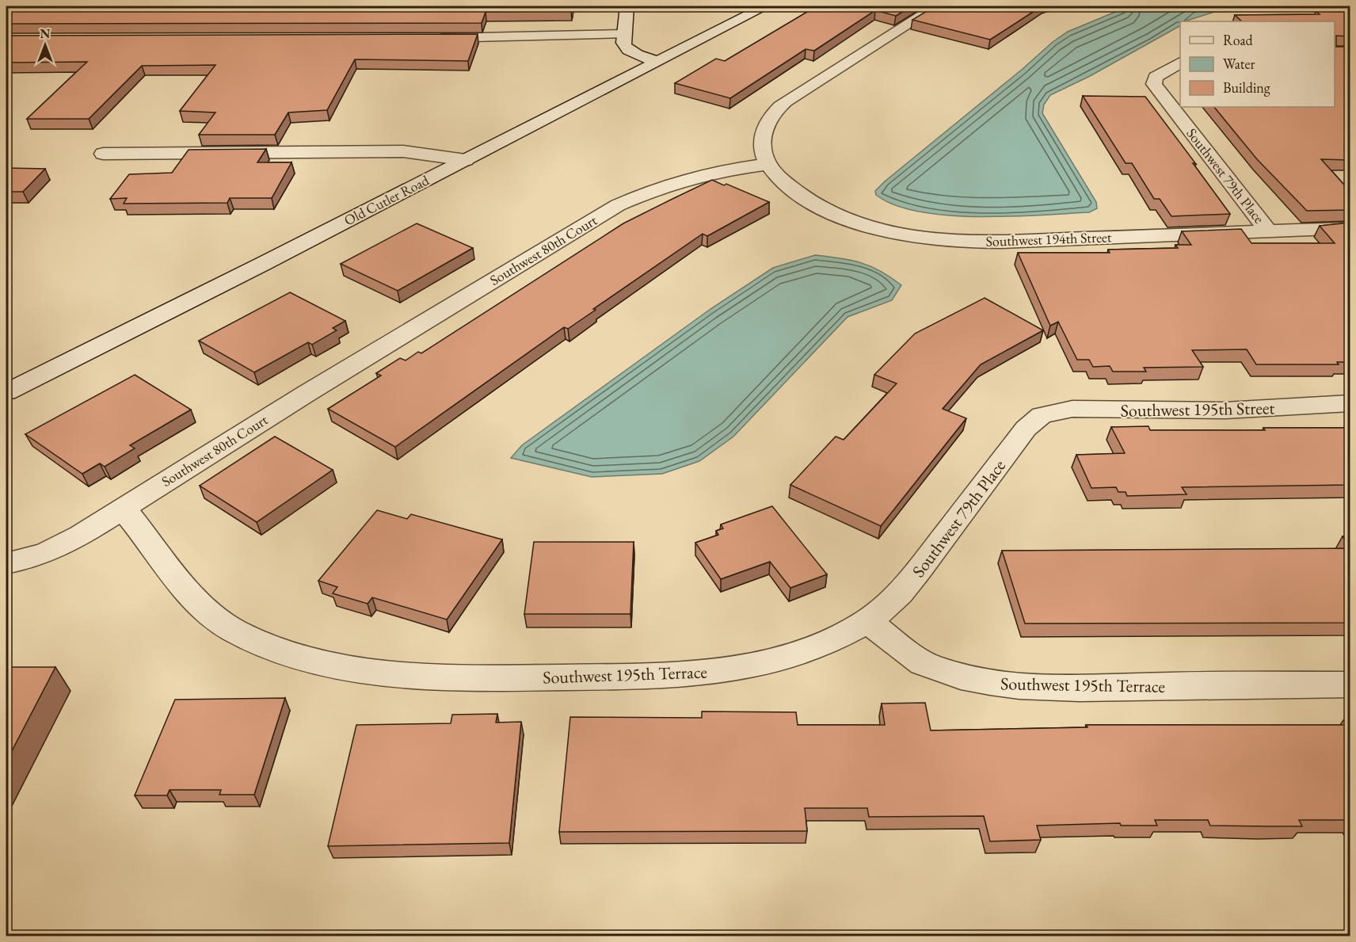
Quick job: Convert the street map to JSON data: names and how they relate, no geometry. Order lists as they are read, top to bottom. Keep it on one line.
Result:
{"streets":{"street":["Southwest 79th Place","Old Cutler Road","Southwest 194th Street","Southwest 80th Court","Southwest 195th Street","Southwest 195th Terrace"]},"crossings":[["Southwest 79th Place","Southwest 194th Street"],["Southwest 79th Place","Southwest 195th Street"],["Southwest 79th Place","Southwest 195th Terrace"],["Southwest 194th Street","Southwest 80th Court"],["Southwest 80th Court","Southwest 195th Terrace"]],"legend":["Road","Water","Building"],"north":"top"}
